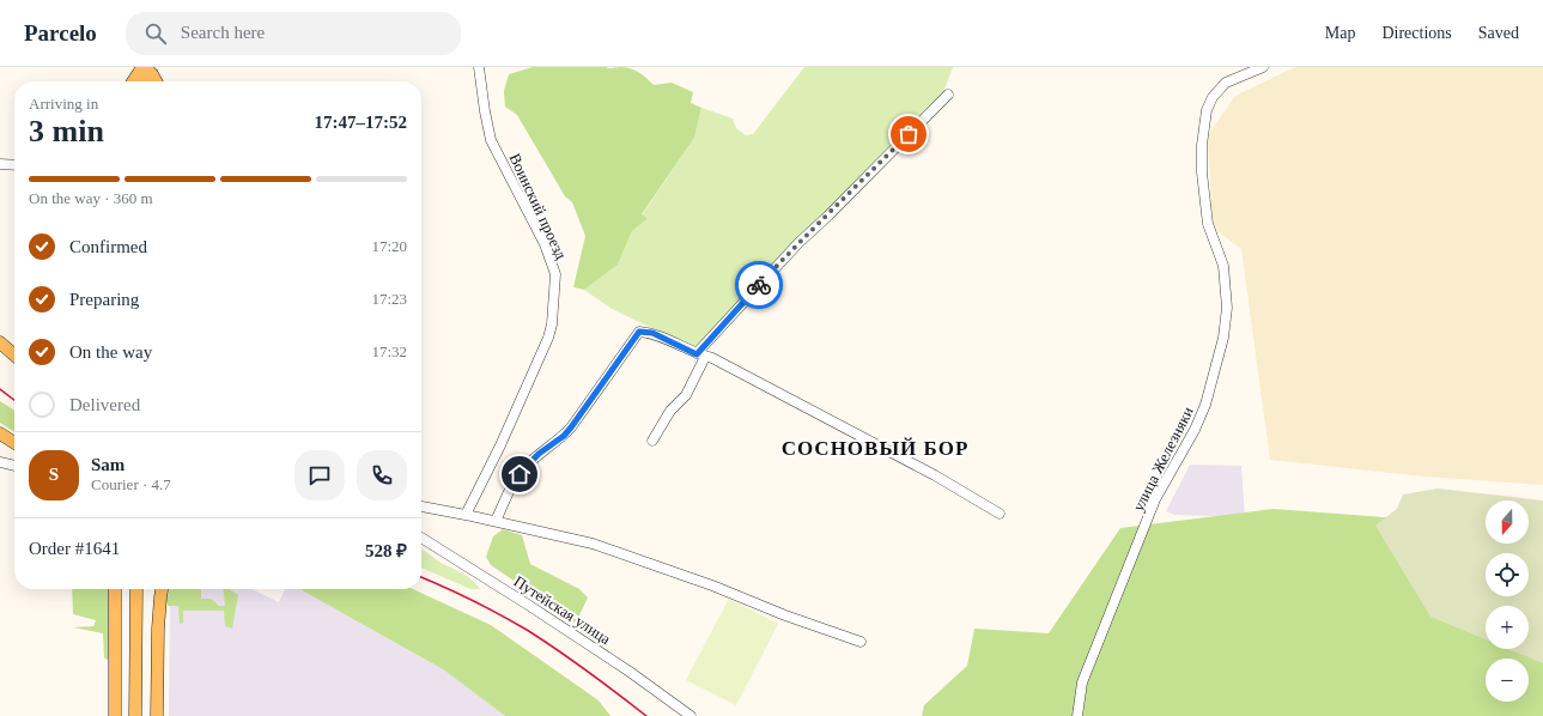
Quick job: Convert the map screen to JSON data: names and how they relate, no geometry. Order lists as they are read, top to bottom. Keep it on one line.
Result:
{"streets":{"street":["Воинский проезд","улица Железняки","Путейская улица"]},"districts":["СОСНОВЫЙ БОР"],"north":"bottom","page":{"header":"Parcelo","search":"Search here","nav":["Map","Directions","Saved"],"heading":["3 min","Arriving in","17:47–17:52"],"panel":["Sam","Courier · 4.7","Order #1641","528 ₽"],"bar":"On the way · 360 m","list":[["Confirmed","17:20"],["Preparing","17:23"],["On the way","17:32"],"Delivered"],"round":"S","map_buttons":["+","−"]}}
